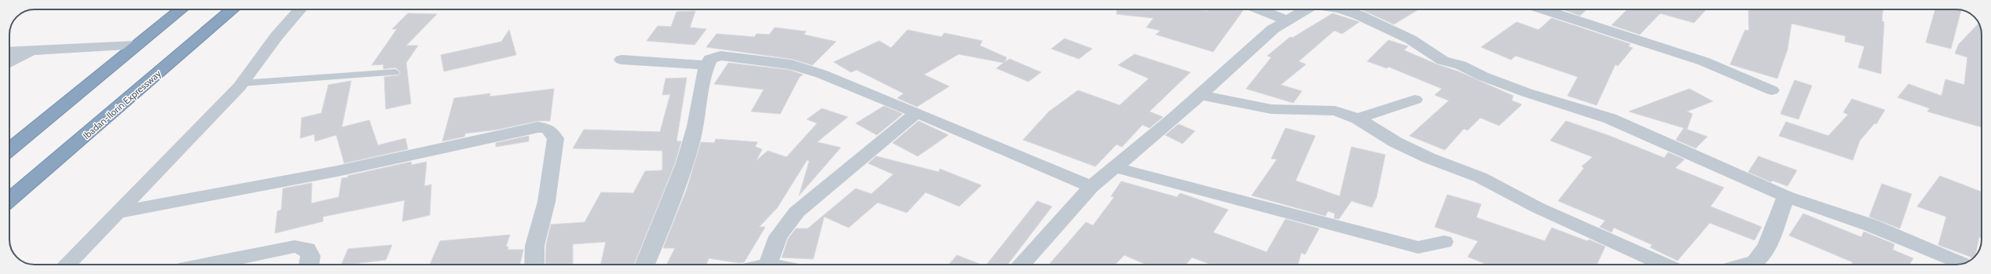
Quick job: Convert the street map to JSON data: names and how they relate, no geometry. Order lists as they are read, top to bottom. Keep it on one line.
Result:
{"streets":{"highway":["Ibadan-Ilorin Expressway"]}}
